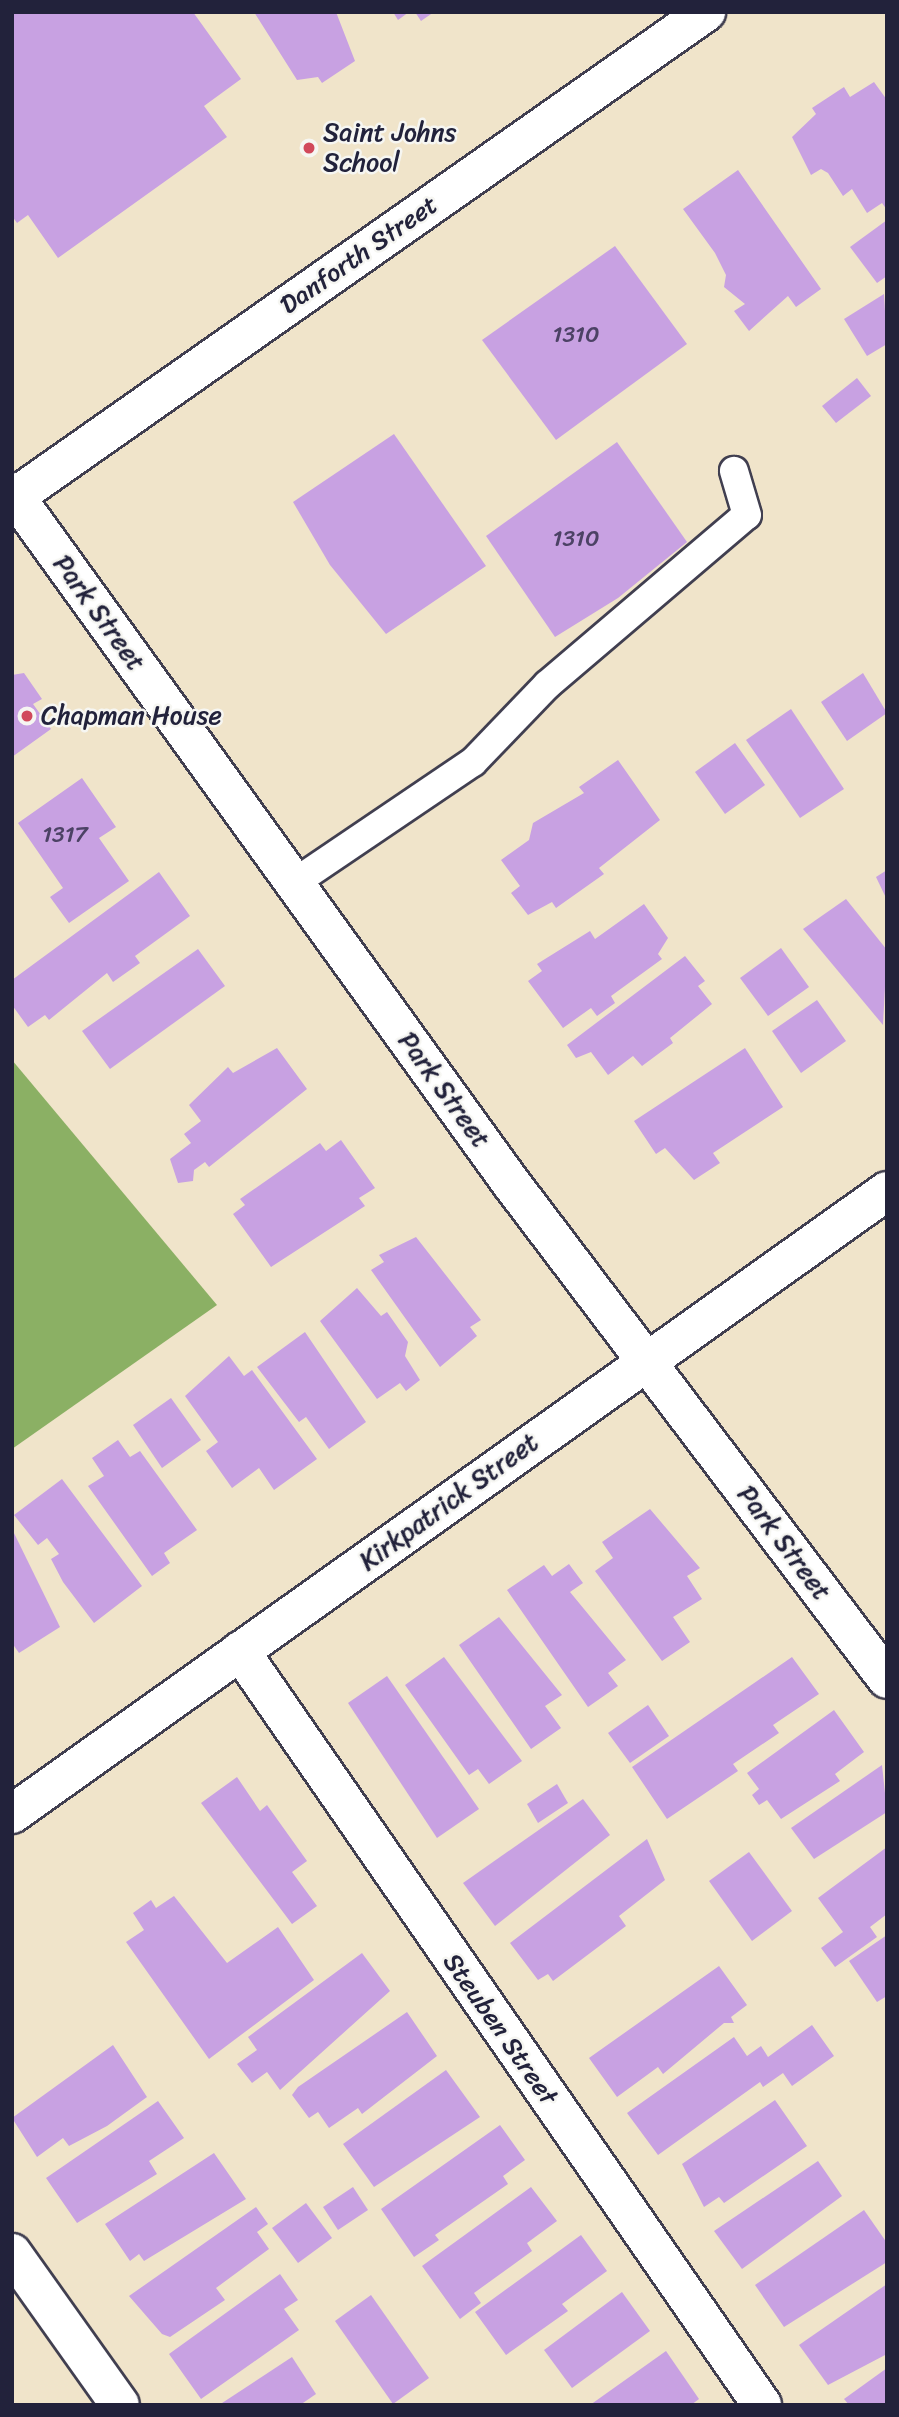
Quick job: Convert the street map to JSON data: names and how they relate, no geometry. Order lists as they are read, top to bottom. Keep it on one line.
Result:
{"streets":{"street":["Danforth Street","Park Street","Kirkpatrick Street","Steuben Street"]},"crossings":[["Danforth Street","Park Street"],["Park Street","Kirkpatrick Street"],["Kirkpatrick Street","Steuben Street"]],"places":["Saint Johns School","Chapman House"],"house_numbers":["1310","1310","1317"]}
